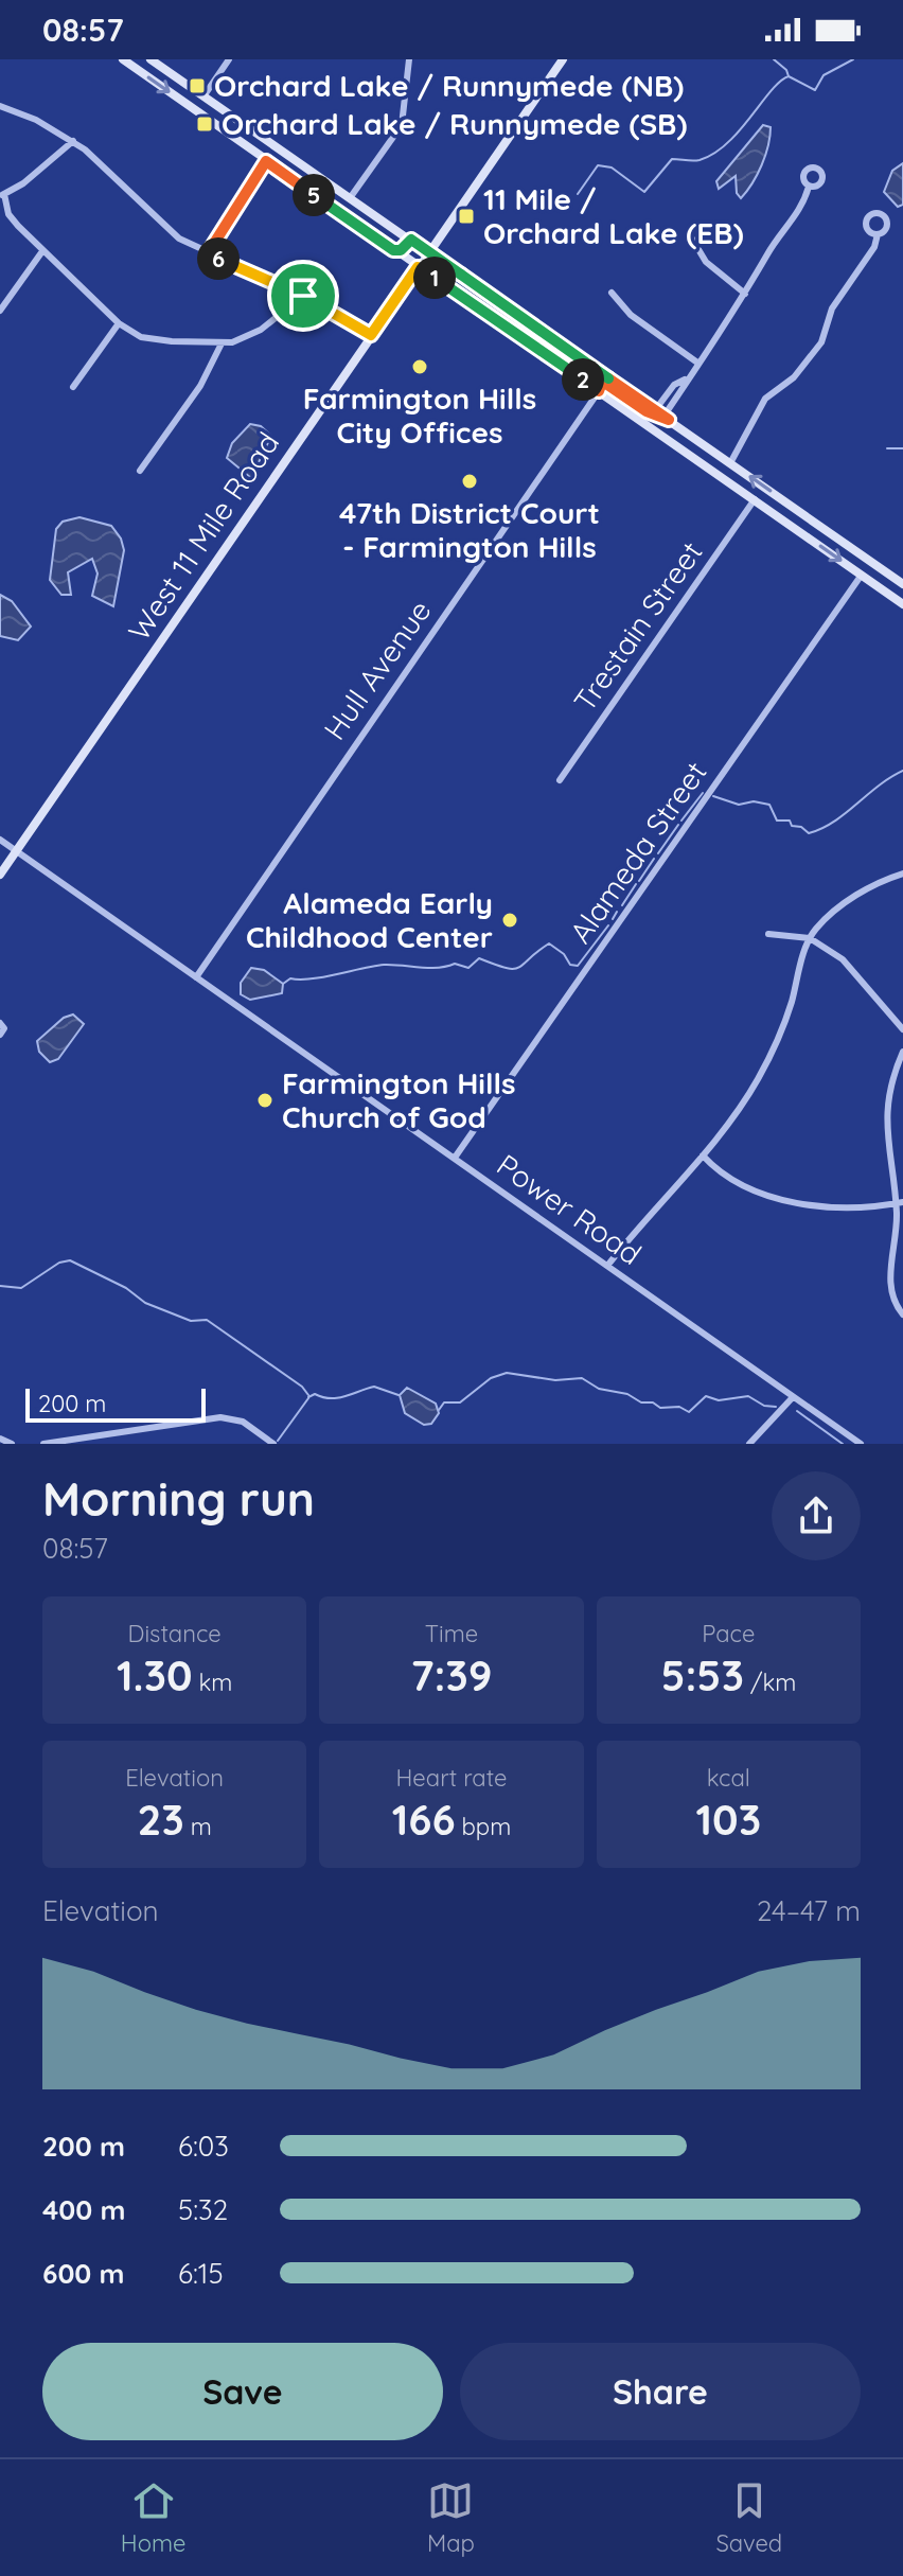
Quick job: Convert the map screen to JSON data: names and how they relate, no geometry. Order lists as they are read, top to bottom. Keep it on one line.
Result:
{"streets":{"main road":["West 11 Mile Road"],"street":["Trestain Street","Hull Avenue","Alameda Street","Power Road"]},"crossings":[["West 11 Mile Road","Power Road"],["Hull Avenue","Power Road"],["Alameda Street","Power Road"]],"places":{"transit":["Orchard Lake / Runnymede (NB)","Orchard Lake / Runnymede (SB)","11 Mile / Orchard Lake (EB)"],"other":["Farmington Hills City Offices","47th District Court - Farmington Hills","Alameda Early Childhood Center","Farmington Hills Church of God"]},"scale_bar":"200 m","page":{"status":"08:57","pins":["5","6","1","2"],"scale":"200 m","heading":["Morning run","08:57"],"stats":[["Distance","1.30 km"],["Time","7:39"],["Pace","5:53 /km"],["Elevation","23 m"],["Heart rate","166 bpm"],["kcal","103"]],"chart":["Elevation","24–47 m"],"list":[{"name":"200 m","note":"6:03"},{"name":"400 m","note":"5:32"},{"name":"600 m","note":"6:15"}],"buttons":["Save","Share"],"tabs":["Home","Map","Saved"]}}
